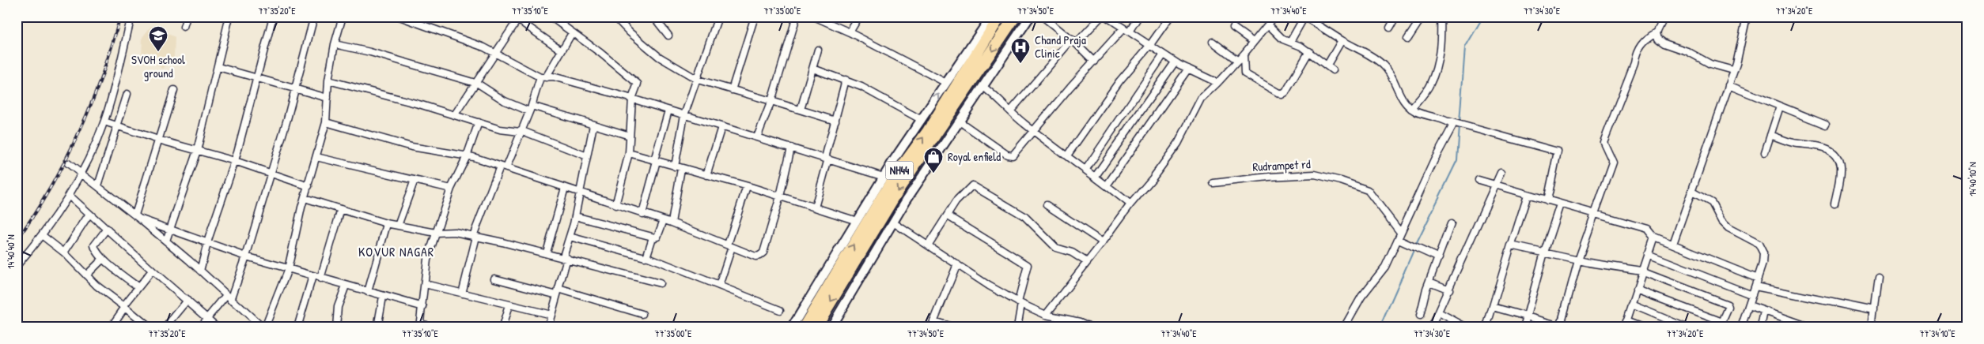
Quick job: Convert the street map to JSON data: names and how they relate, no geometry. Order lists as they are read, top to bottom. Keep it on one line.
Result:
{"streets":{"highway":["NH44"],"street":["Rudrampet rd"]},"districts":["KOVUR NAGAR"],"places":{"school or university":["SVOH school ground"],"hospital":["Chand Praja Clinic"],"shop":["Royal enfield"]},"coordinates":["77°35'20\"E","77°35'10\"E","77°35'00\"E","77°34'50\"E","77°34'40\"E","77°34'30\"E","77°34'20\"E","14°40'10\"N","14°40'40\"N","77°34'10\"E"]}
